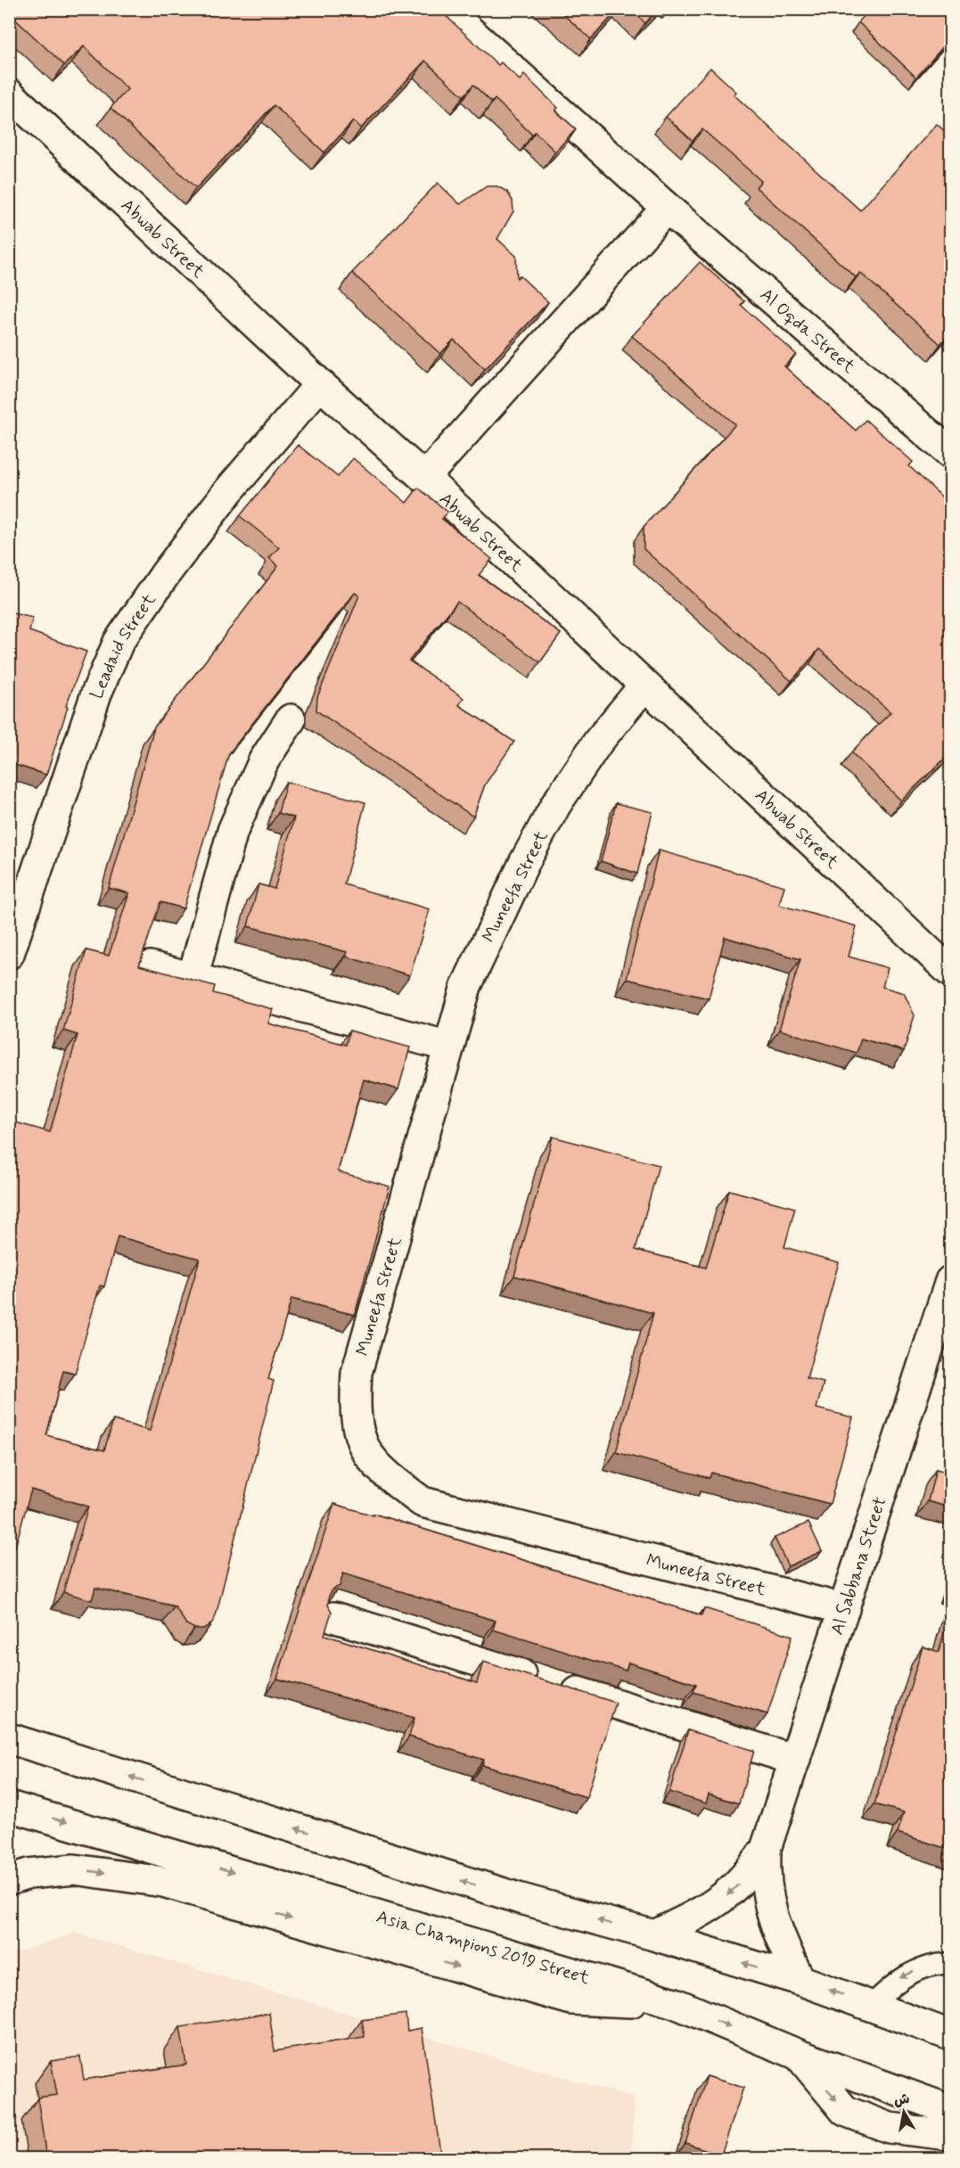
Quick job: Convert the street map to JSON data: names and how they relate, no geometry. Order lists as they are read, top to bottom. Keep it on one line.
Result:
{"streets":{"street":["Abwab Street","Al Oqda Street","Leadaid Street","Muneefa Street","Al Sabbana Street","Asia Champions 2019 Street"]},"crossings":[["Abwab Street","Leadaid Street"],["Abwab Street","Muneefa Street"],["Muneefa Street","Al Sabbana Street"]],"north":"top"}
